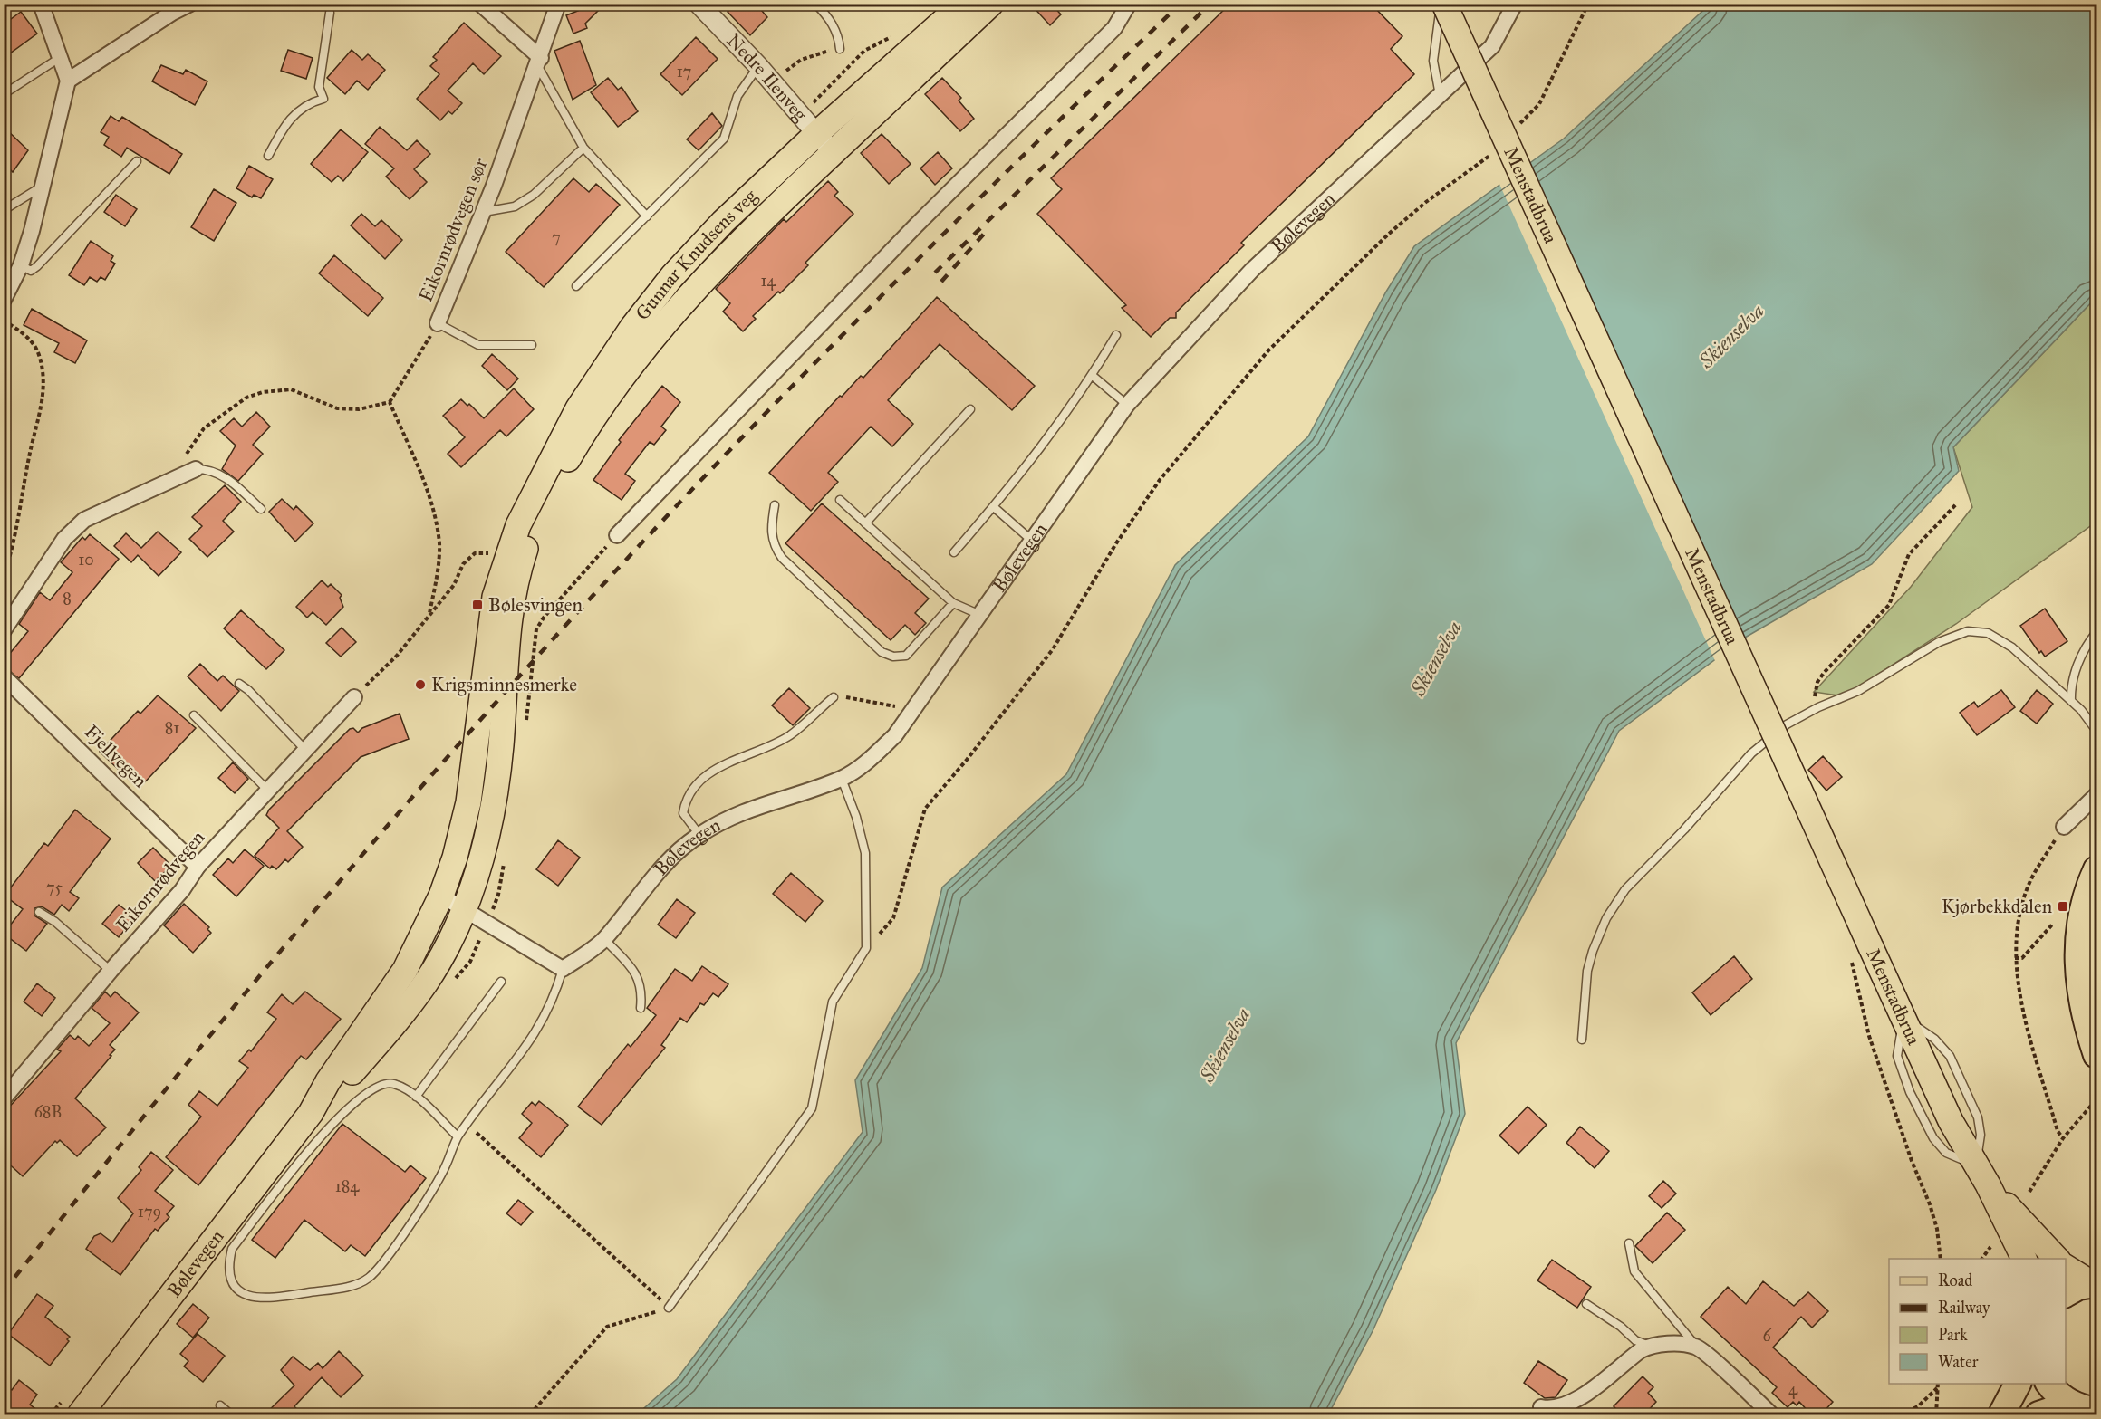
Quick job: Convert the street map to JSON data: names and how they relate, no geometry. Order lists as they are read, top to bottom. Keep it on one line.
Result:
{"streets":{"main road":["Menstadbrua","Bølevegen","Gunnar Knudsens veg"],"street":["Nedre Ilenveg","Eikornrødvegen sør","Fjellvegen","Eikornrødvegen"]},"crossings":[["Nedre Ilenveg","Gunnar Knudsens veg"],["Bølevegen","Gunnar Knudsens veg"],["Fjellvegen","Eikornrødvegen"]],"water":["Skienselva"],"places":{"transit":["Bølesvingen","Kjørbekkdalen"],"other":["Krigsminnesmerke"]},"house_numbers":["17","7","14","10","8","81","75","68B","184","179","6","4"],"legend":["Road","Railway","Park","Water"]}
